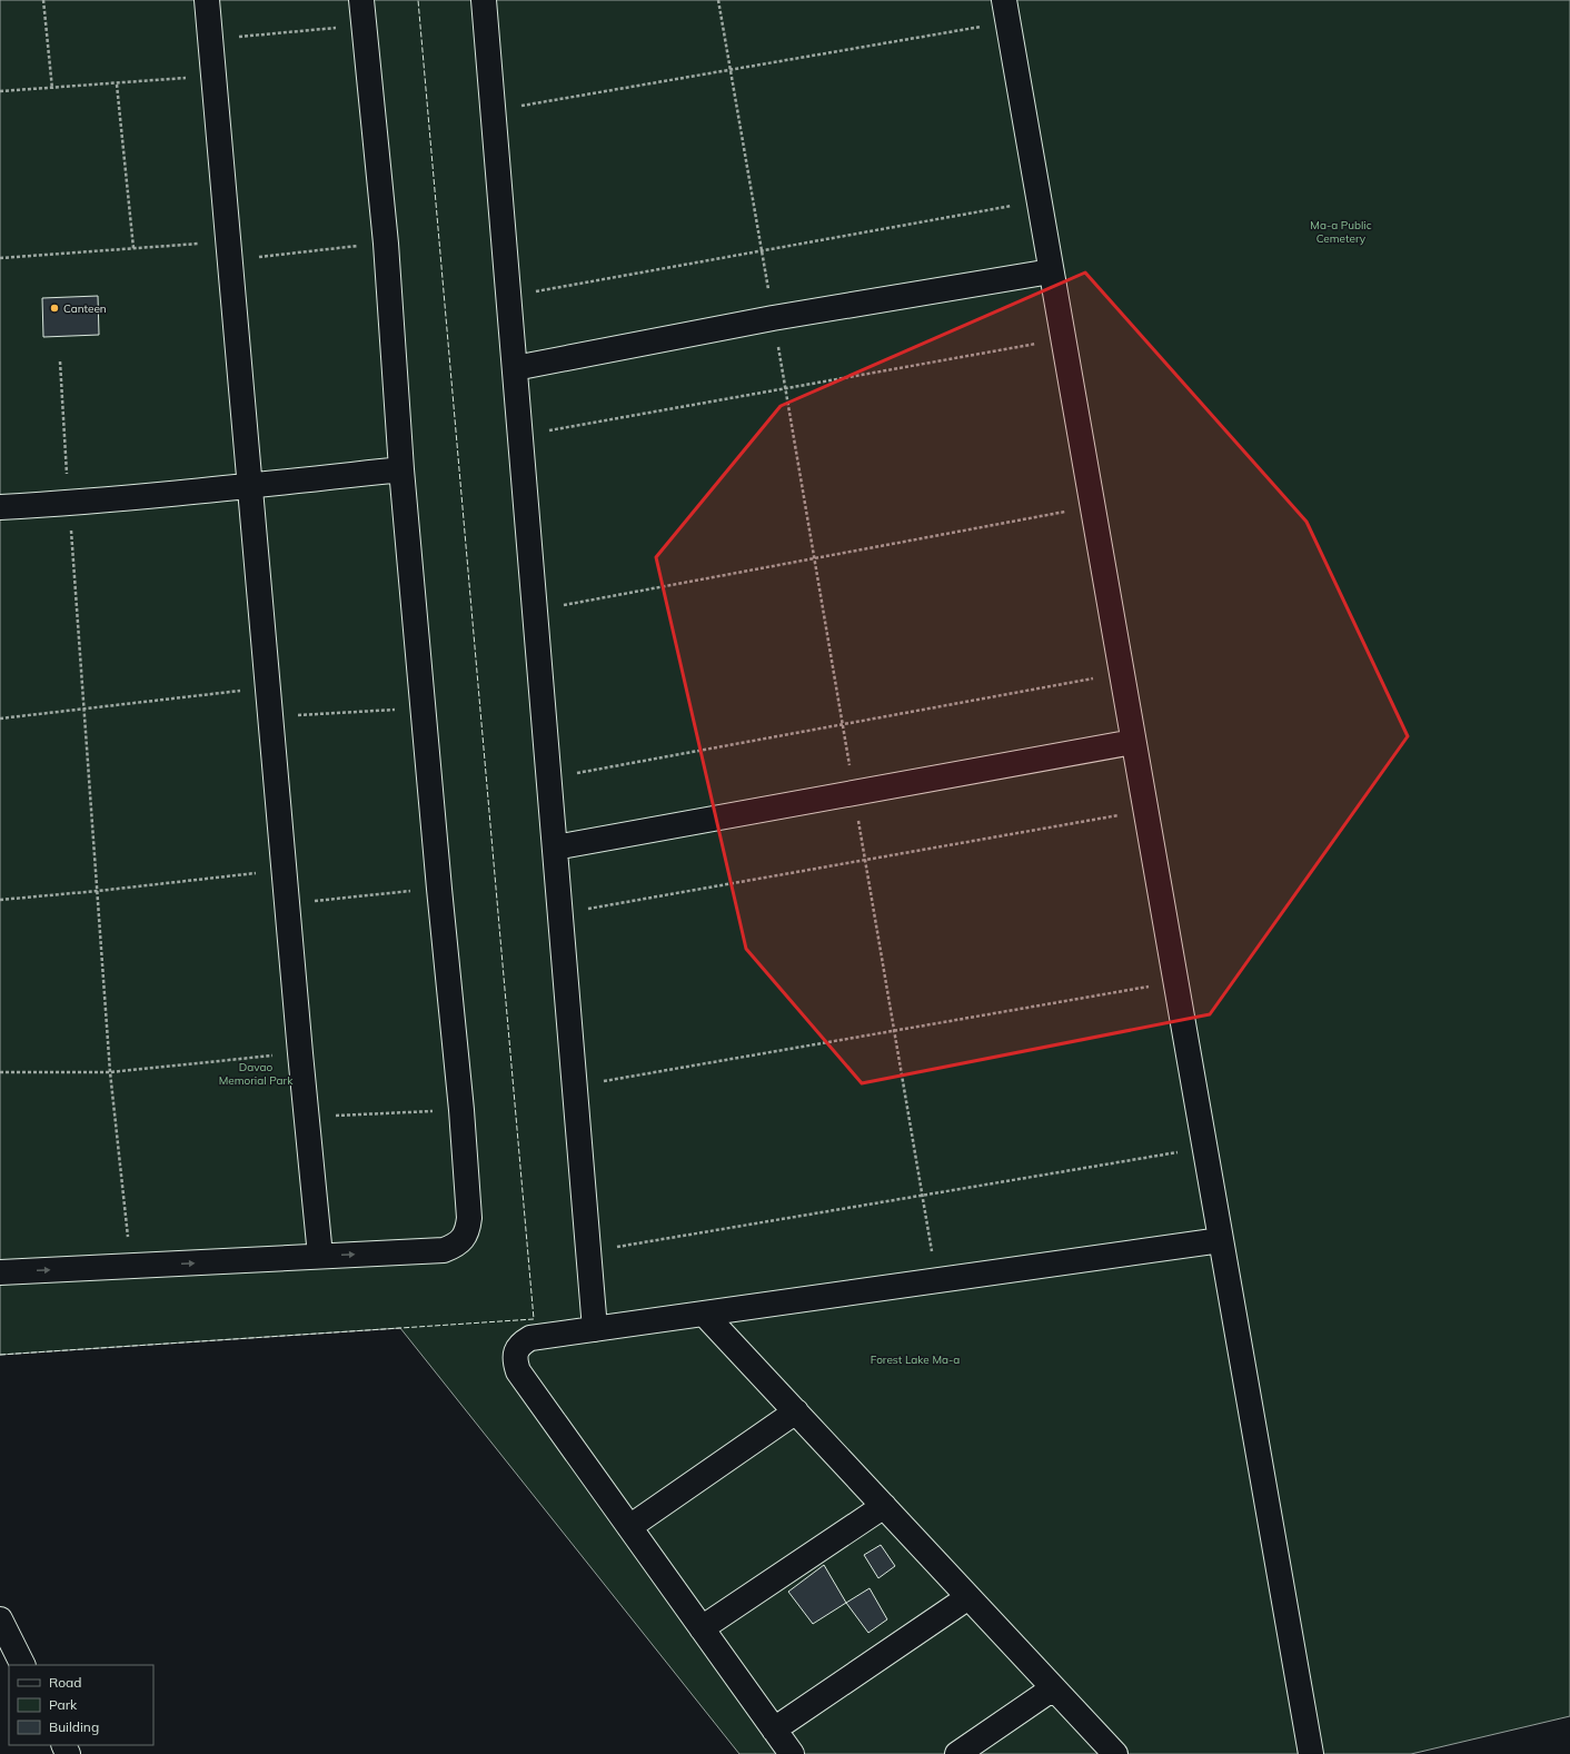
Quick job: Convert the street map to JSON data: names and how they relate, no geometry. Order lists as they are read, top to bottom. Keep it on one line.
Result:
{"parks":["Ma-a Public Cemetery","Davao Memorial Park","Forest Lake Ma-a"],"places":["Canteen"],"legend":["Road","Park","Building"]}
